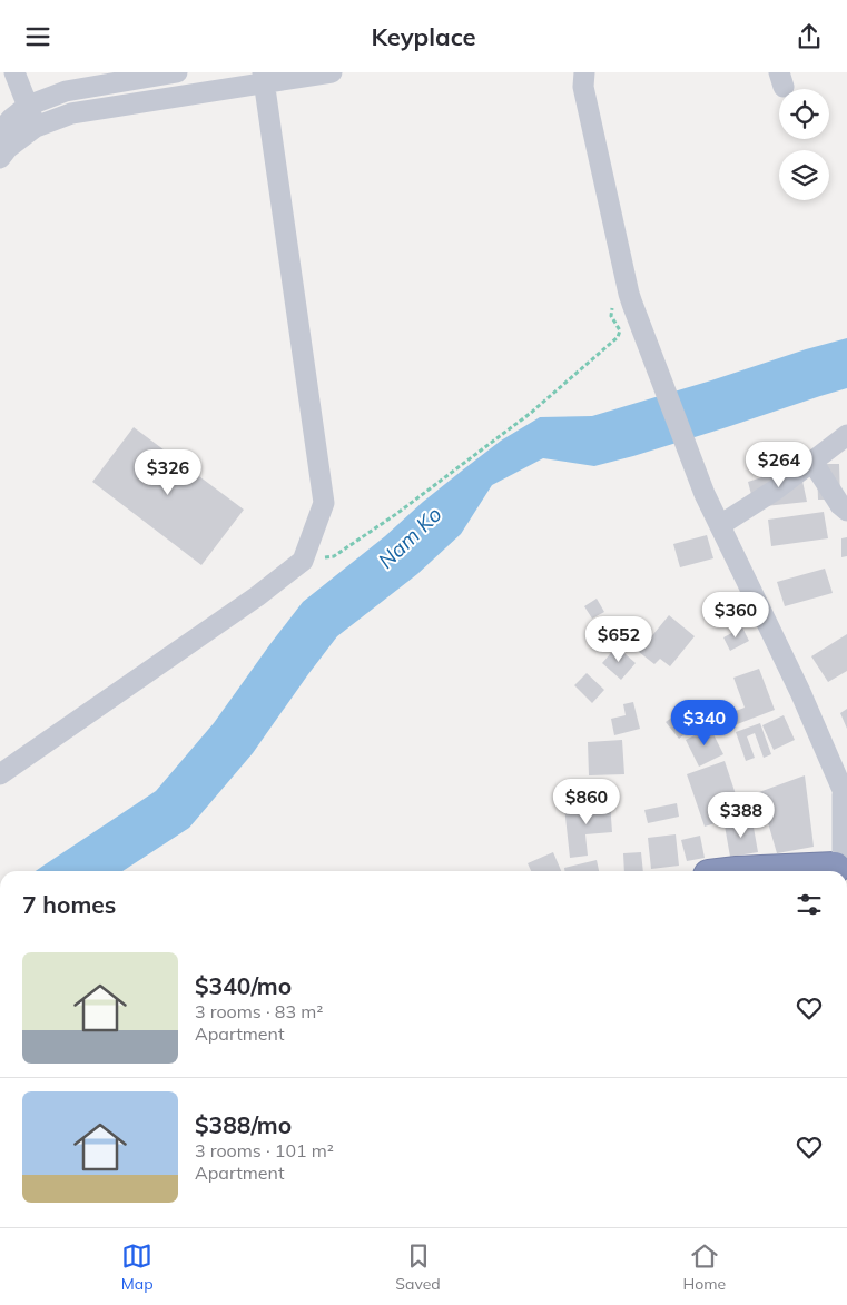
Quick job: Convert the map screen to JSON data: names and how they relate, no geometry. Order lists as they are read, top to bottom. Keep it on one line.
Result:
{"water":["Nam Ko"],"page":{"header":"Keyplace","price":["$264","$326","$360","$652","$340","$860","$388"],"heading":"7 homes","list":[{"name":"$340/mo","note":"3 rooms · 83 m² · Apartment"},{"name":"$388/mo","note":"3 rooms · 101 m² · Apartment"}],"tabs":["Map","Saved","Home"]}}
